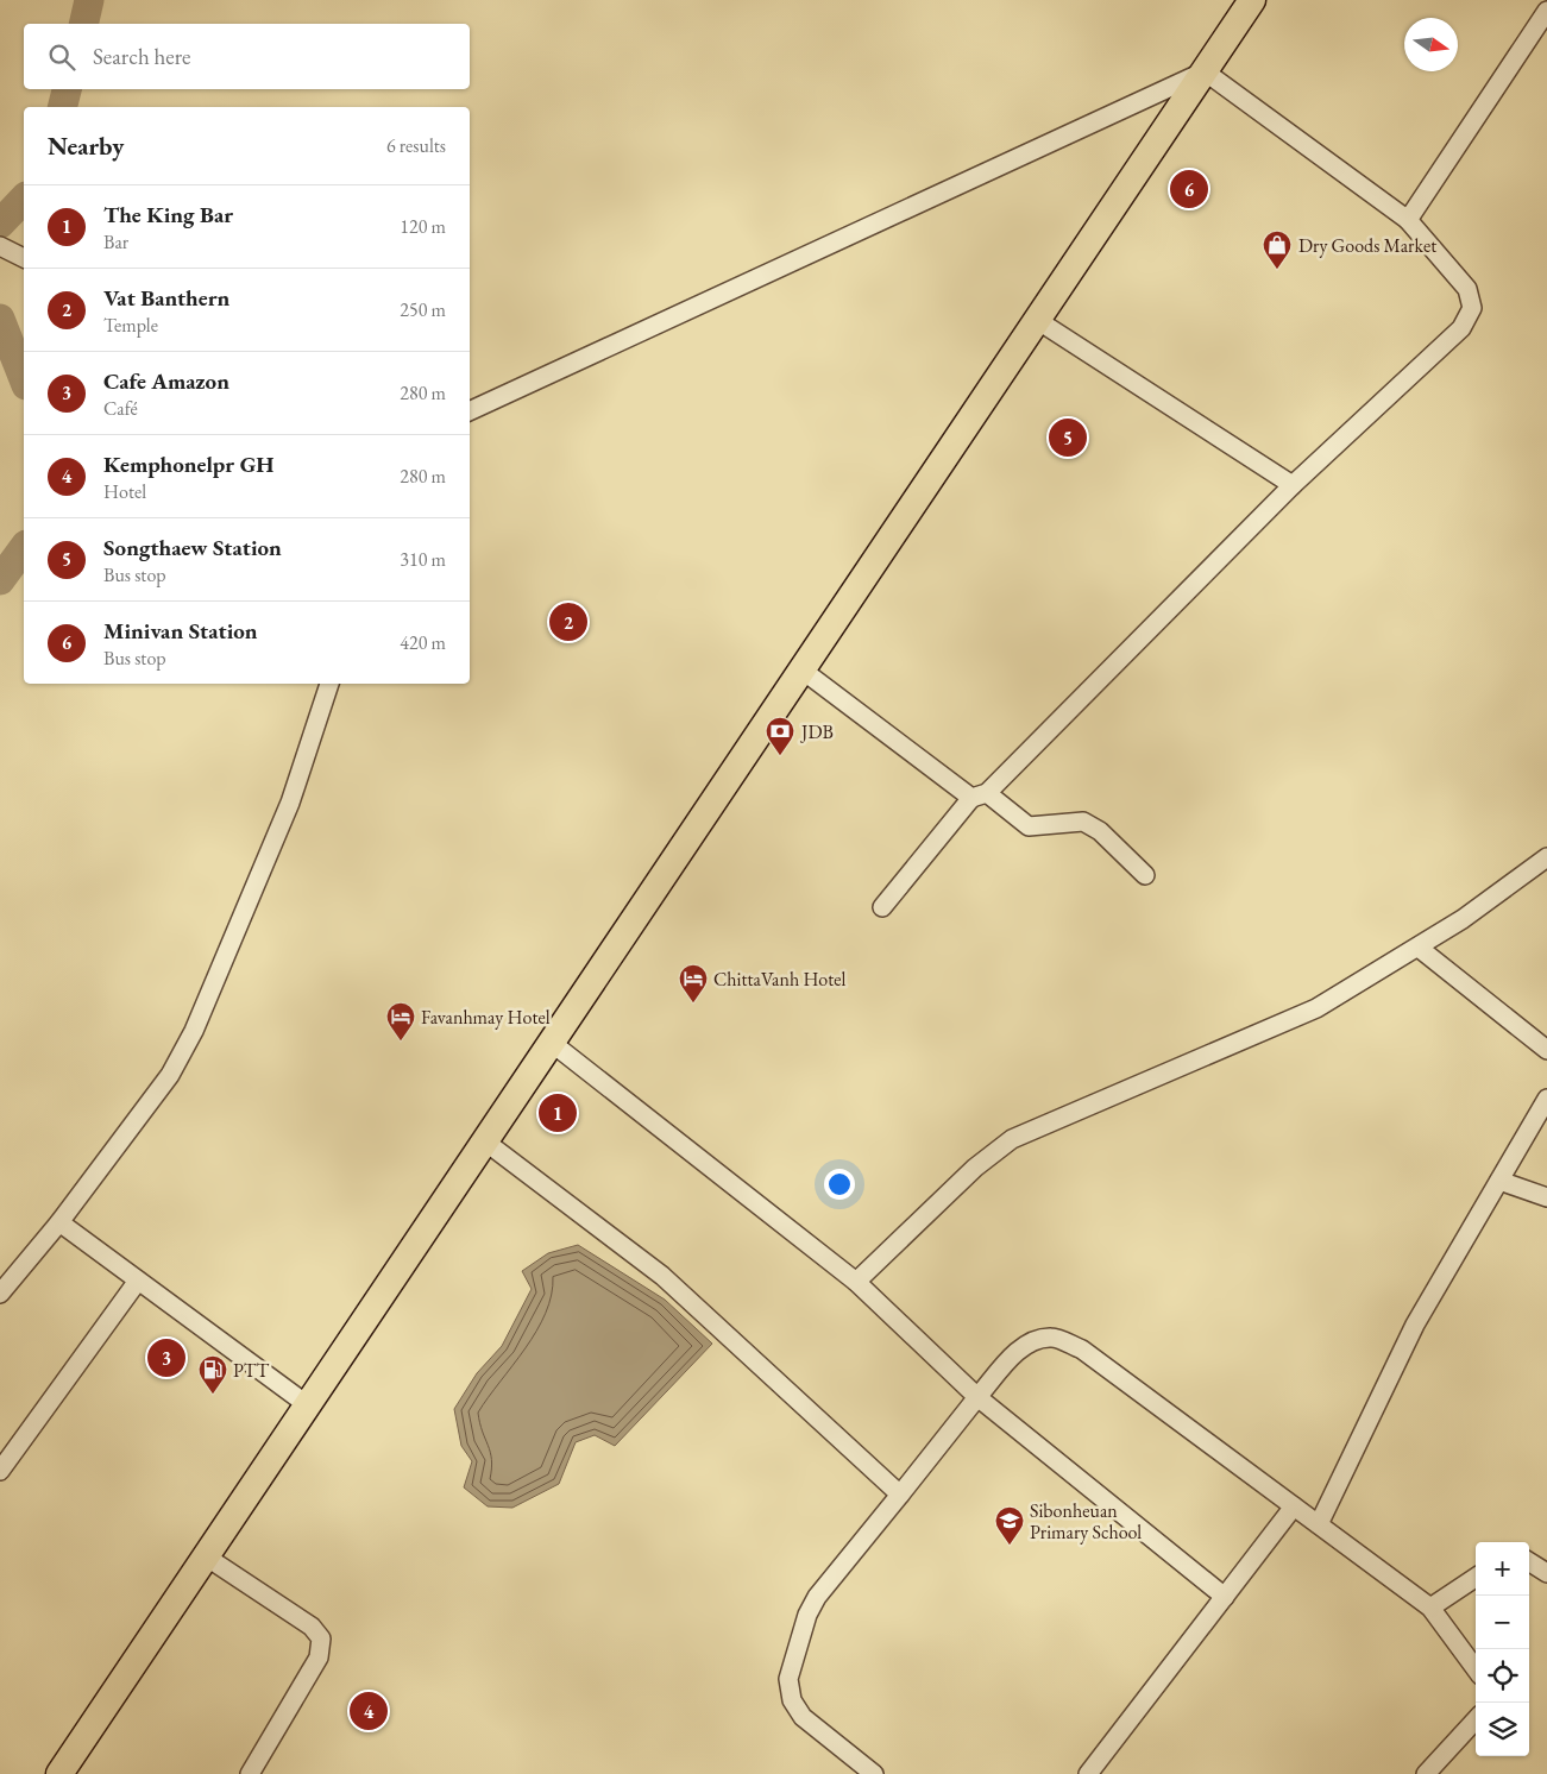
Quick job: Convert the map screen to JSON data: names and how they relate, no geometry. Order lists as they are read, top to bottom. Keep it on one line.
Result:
{"places":{"shop":["Dry Goods Market"],"bank":["JDB"],"hotel":["ChittaVanh Hotel","Favanhmay Hotel"],"fuel station":["PTT"],"school or university":["Sibonheuan Primary School"]},"north":"right","page":{"search":"Search here","heading":["Nearby","6 results"],"pins":["6","5","2","1","3","4"],"list":[{"mark":"1","name":"The King Bar","note":"Bar","value":"120 m"},{"mark":"2","name":"Vat Banthern","note":"Temple","value":"250 m"},{"mark":"3","name":"Cafe Amazon","note":"Café","value":"280 m"},{"mark":"4","name":"Kemphonelpr GH","note":"Hotel","value":"280 m"},{"mark":"5","name":"Songthaew Station","note":"Bus stop","value":"310 m"},{"mark":"6","name":"Minivan Station","note":"Bus stop","value":"420 m"}],"map_buttons":["+","−"]}}
